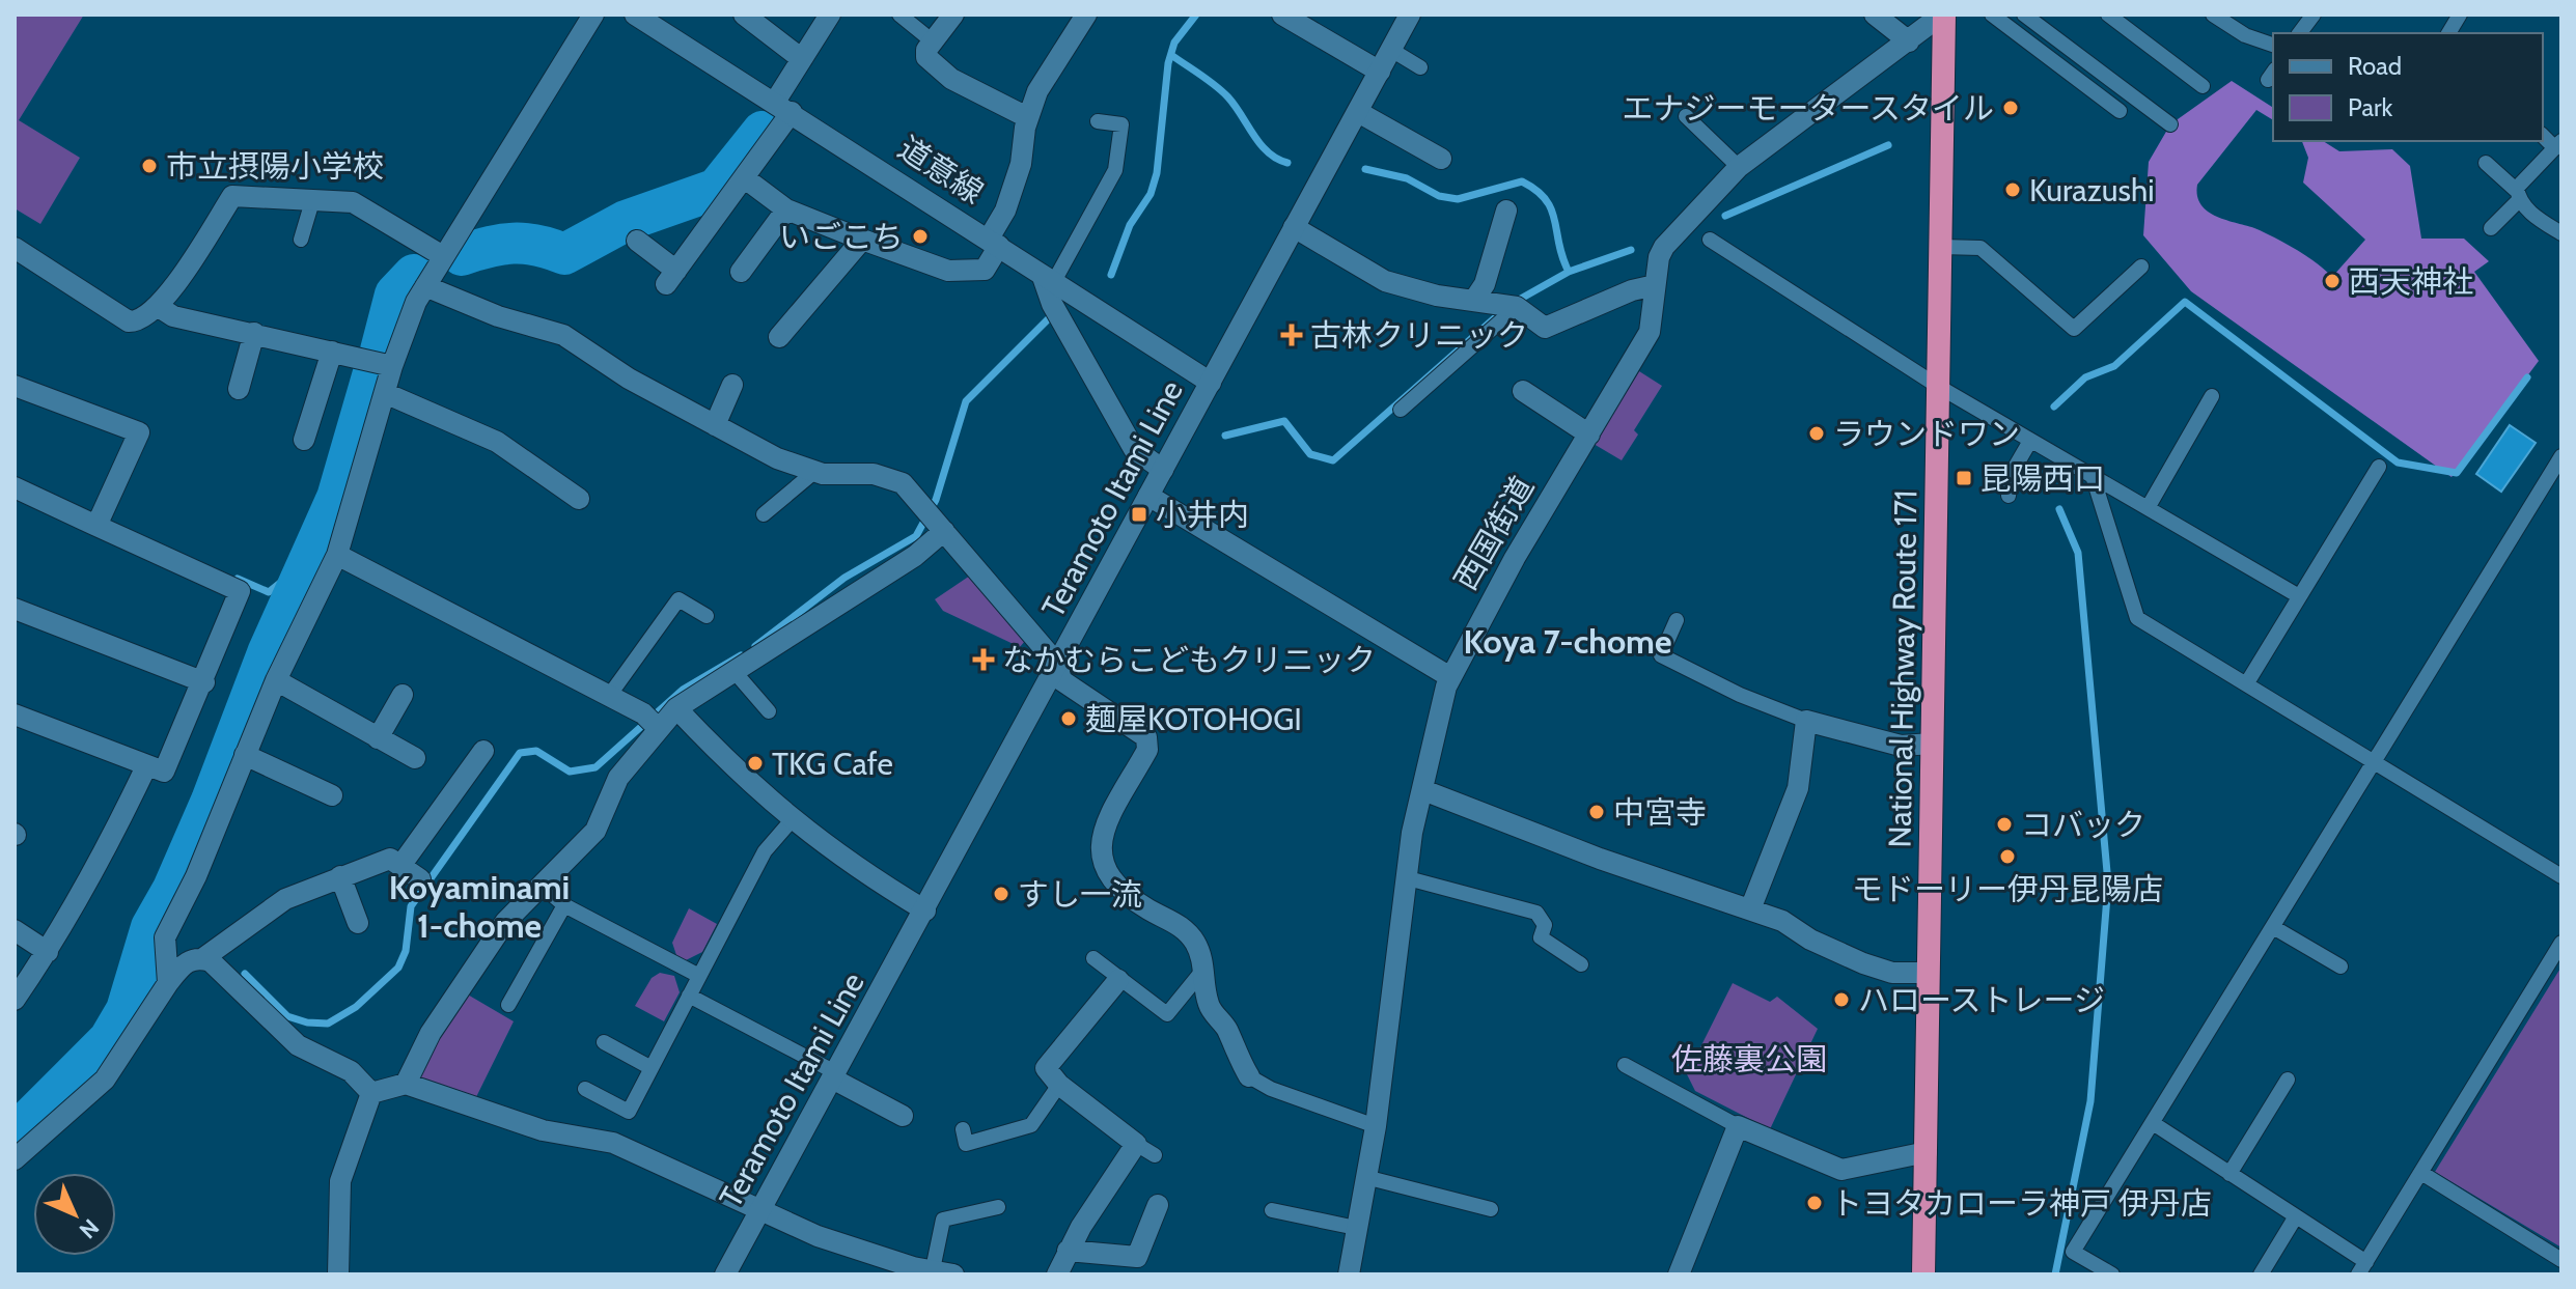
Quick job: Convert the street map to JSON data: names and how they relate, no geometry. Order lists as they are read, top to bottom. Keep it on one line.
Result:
{"streets":{"highway":["National Highway Route 171"],"street":["道意線","Teramoto Itami Line","西国街道"]},"crossings":[["道意線","Teramoto Itami Line"],["西国街道","National Highway Route 171"]],"districts":["Koya 7-chome","Koyaminami 1-chome"],"parks":["佐藤裏公園"],"places":{"other":["エナジーモータースタイル","市立摂陽小学校","Kurazushi","いごこち","西天神社","ラウンドワン","麺屋KOTOHOGI","TKG Cafe","中宮寺","コバック","モドーリー伊丹昆陽店","すし一流","ハローストレージ","トヨタカローラ神戸 伊丹店"],"health":["古林クリニック","なかむらこどもクリニック"],"transit":["昆陽西口","小井内"]},"legend":["Road","Park"],"north":"bottom right"}
